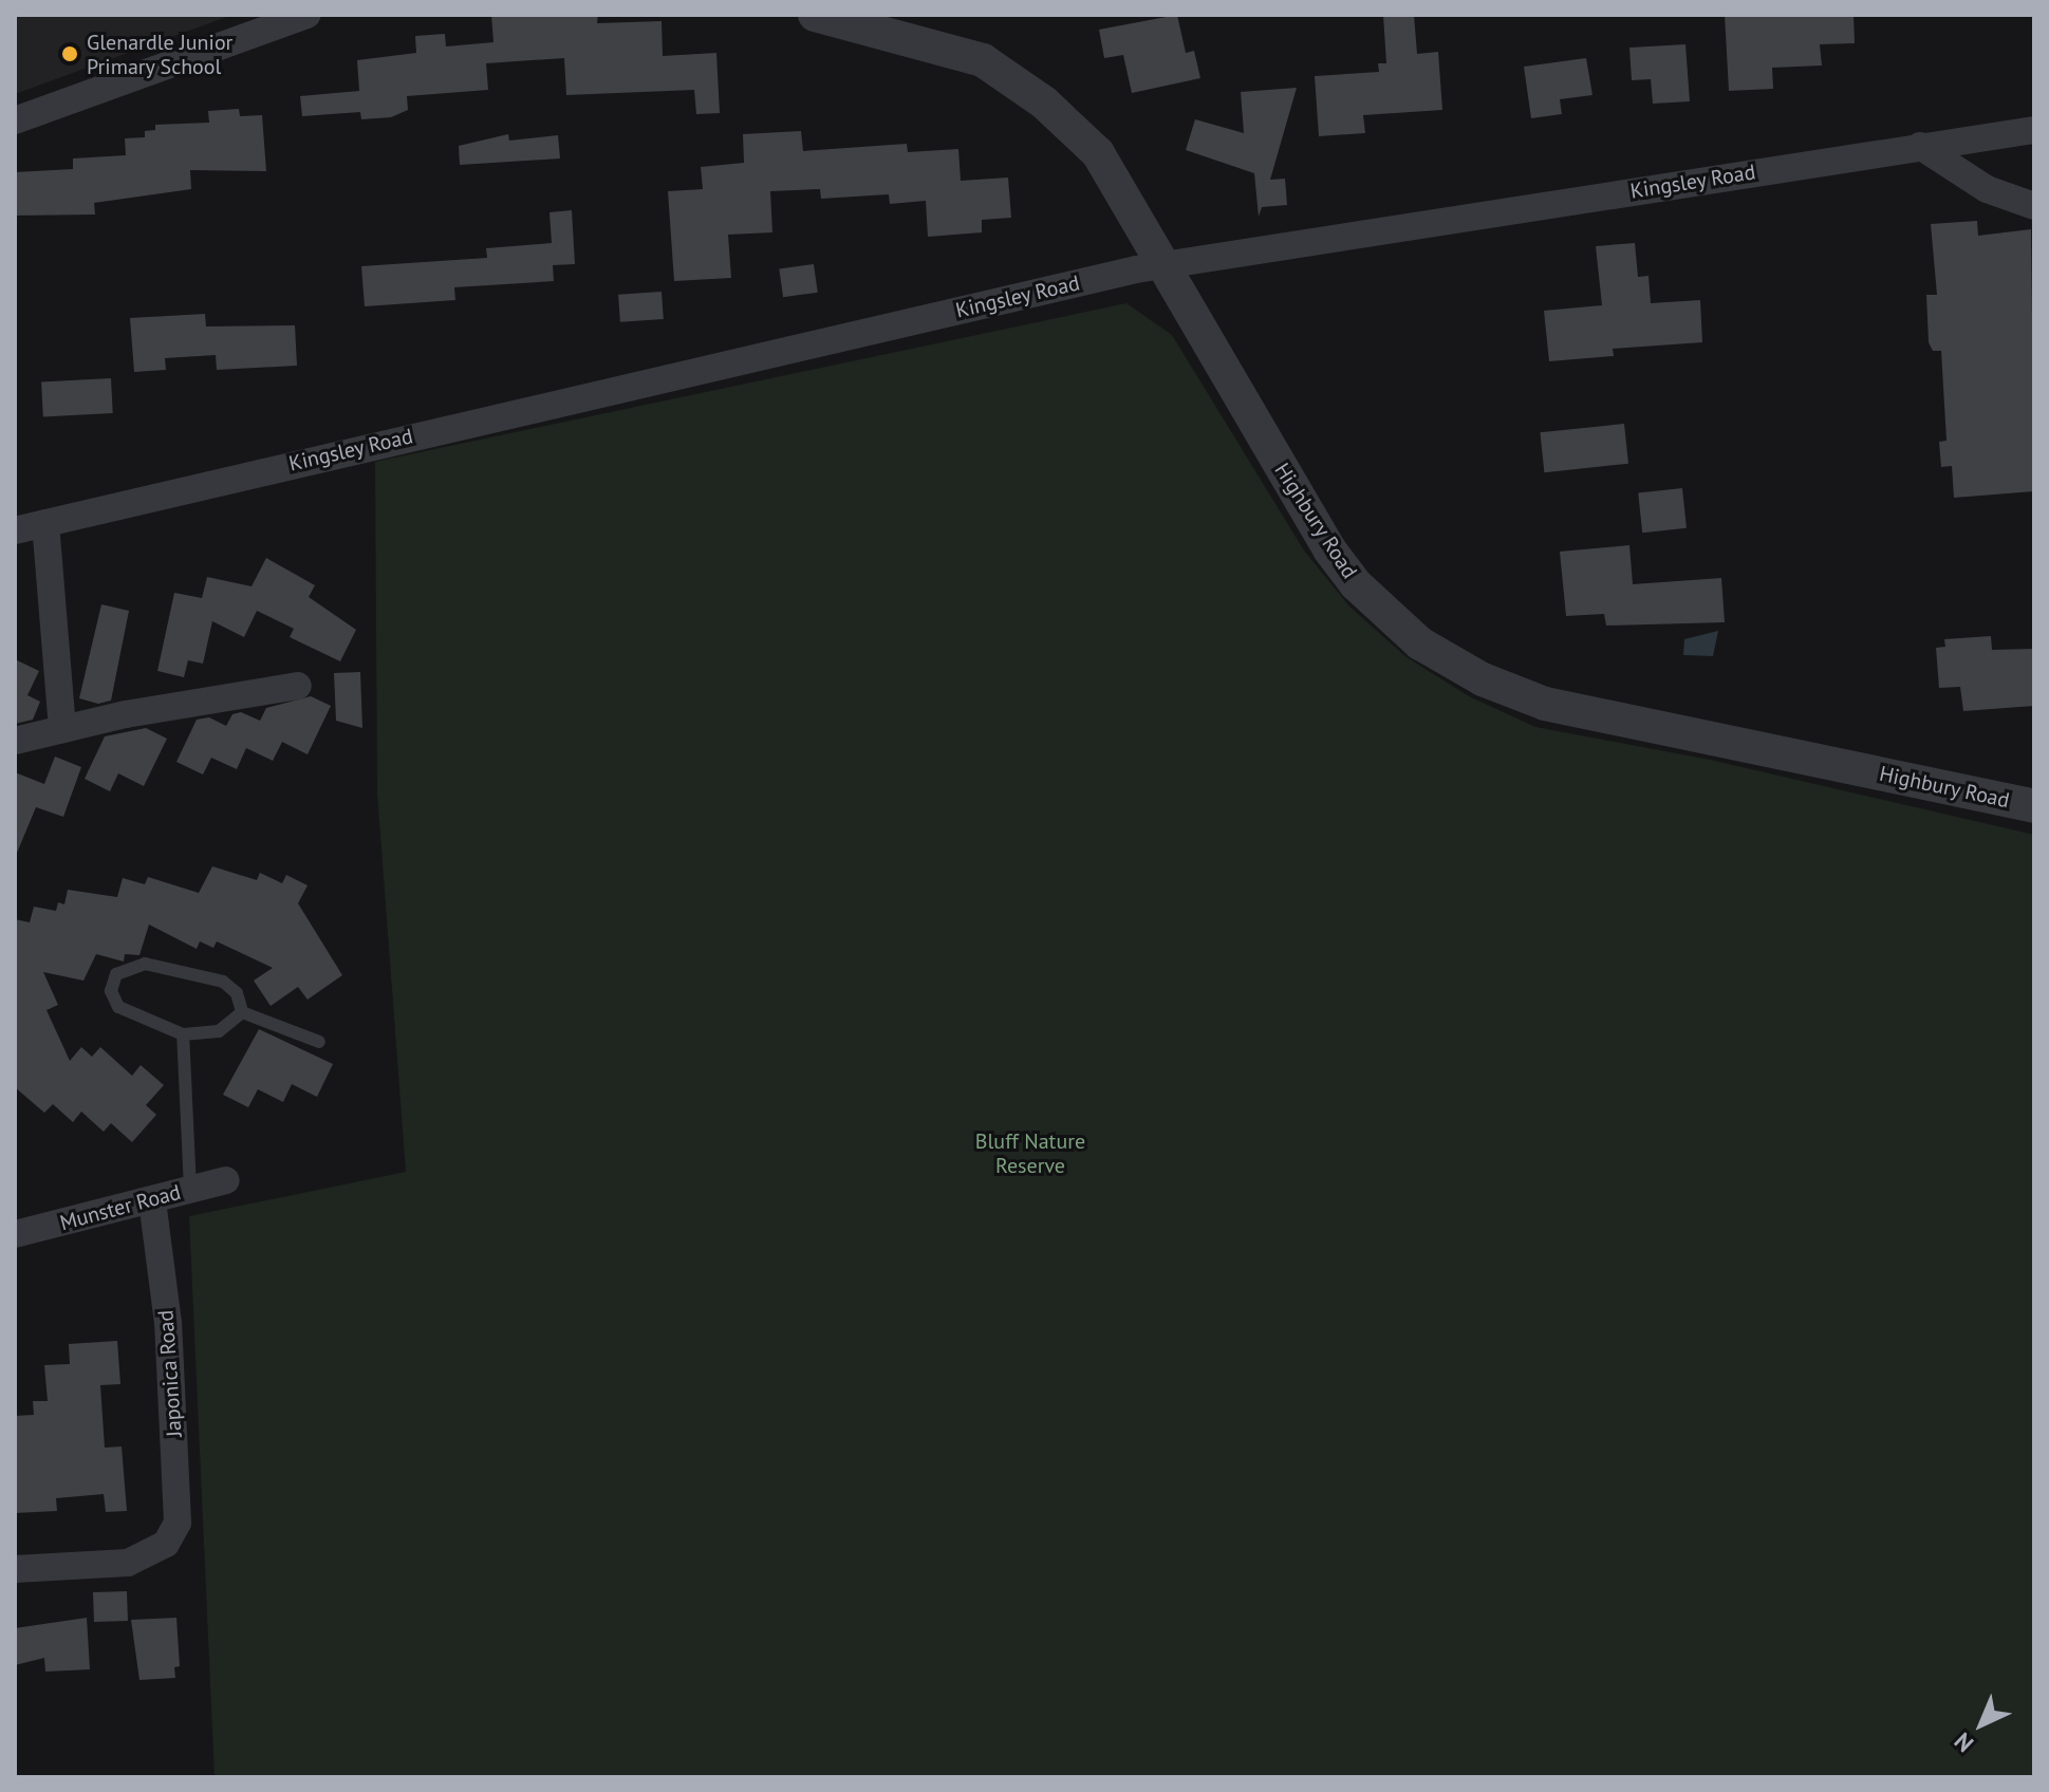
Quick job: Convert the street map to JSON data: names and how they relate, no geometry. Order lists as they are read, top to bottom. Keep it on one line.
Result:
{"streets":{"street":["Kingsley Road","Highbury Road","Munster Road","Japonica Road"]},"crossings":[["Kingsley Road","Highbury Road"],["Munster Road","Japonica Road"]],"parks":["Bluff Nature Reserve"],"places":["Glenardle Junior Primary School"],"north":"bottom left"}
